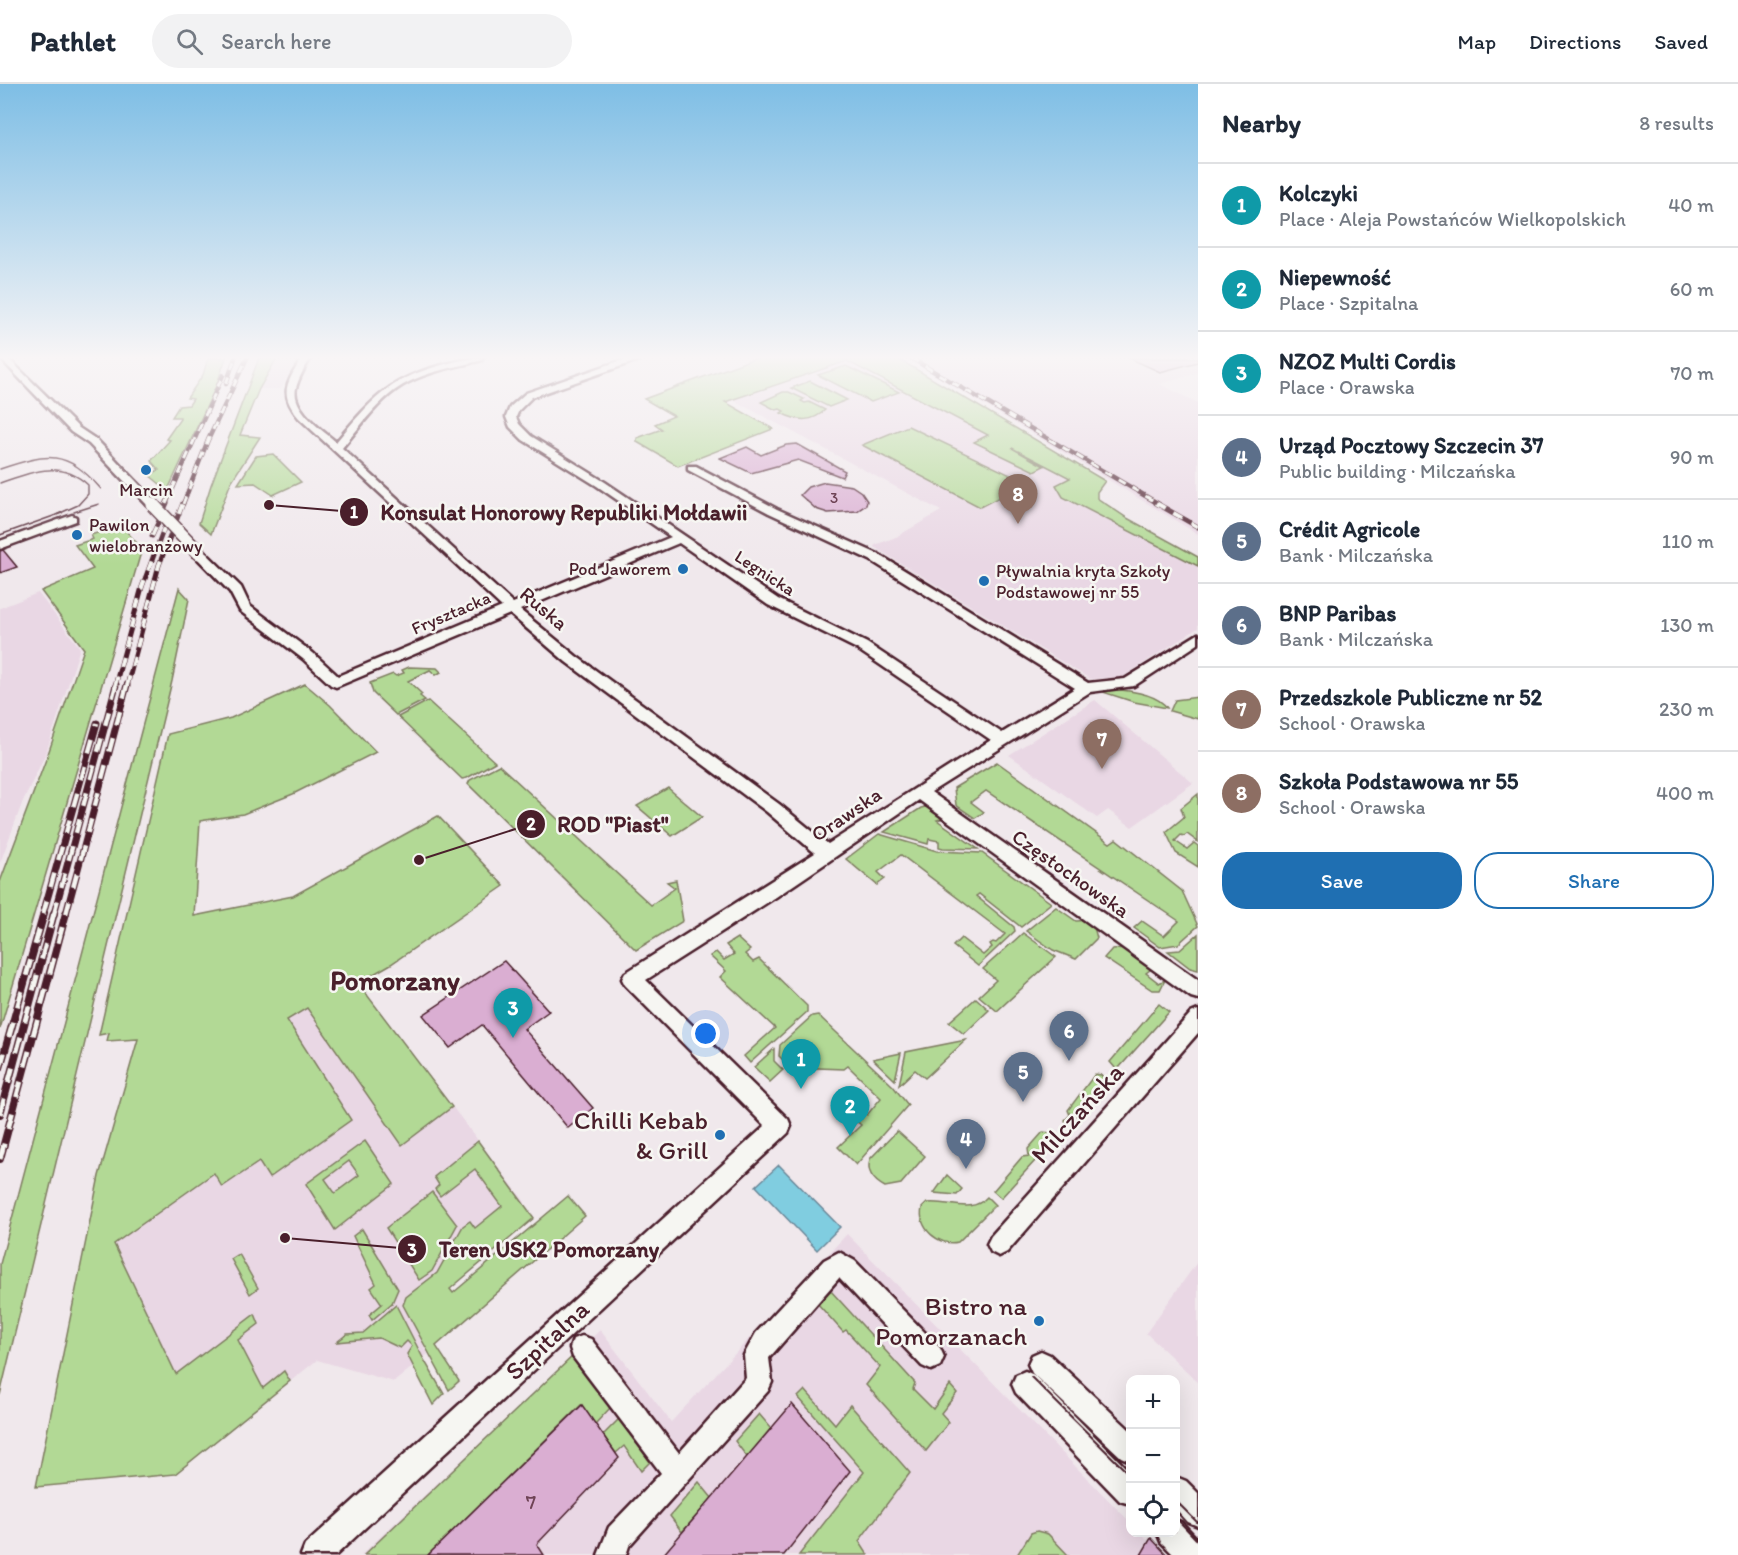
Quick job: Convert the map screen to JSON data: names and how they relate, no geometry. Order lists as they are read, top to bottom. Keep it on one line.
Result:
{"streets":{"street":["Legnicka","Ruska","Frysztacka","Orawska","Częstochowska","Milczańska","Szpitalna"]},"crossings":[["Legnicka","Frysztacka"],["Legnicka","Orawska"],["Ruska","Frysztacka"],["Ruska","Orawska"],["Orawska","Częstochowska"],["Orawska","Szpitalna"]],"districts":["Pomorzany"],"places":["Marcin","Konsulat Honorowy Republiki Mołdawii","Pawilon wielobranżowy","Pod Jaworem","Pływalnia kryta Szkoły Podstawowej nr 55","ROD \"Piast\"","Chilli Kebab & Grill","Teren USK2 Pomorzany","Bistro na Pomorzanach"],"house_numbers":["3","7"],"page":{"header":"Pathlet","search":"Search here","nav":["Map","Directions","Saved"],"heading":["Nearby","8 results"],"list":[{"mark":"1","name":"Kolczyki","note":"Place · Aleja Powstańców Wielkopolskich","value":"40 m"},{"mark":"2","name":"Niepewność","note":"Place · Szpitalna","value":"60 m"},{"mark":"3","name":"NZOZ Multi Cordis","note":"Place · Orawska","value":"70 m"},{"mark":"4","name":"Urząd Pocztowy Szczecin 37","note":"Public building · Milczańska","value":"90 m"},{"mark":"5","name":"Crédit Agricole","note":"Bank · Milczańska","value":"110 m"},{"mark":"6","name":"BNP Paribas","note":"Bank · Milczańska","value":"130 m"},{"mark":"7","name":"Przedszkole Publiczne nr 52","note":"School · Orawska","value":"230 m"},{"mark":"8","name":"Szkoła Podstawowa nr 55","note":"School · Orawska","value":"400 m"}],"pins":["8","7","3","6","1","5","2","4"],"buttons":["Save","Share"],"map_buttons":["+","−"]}}
